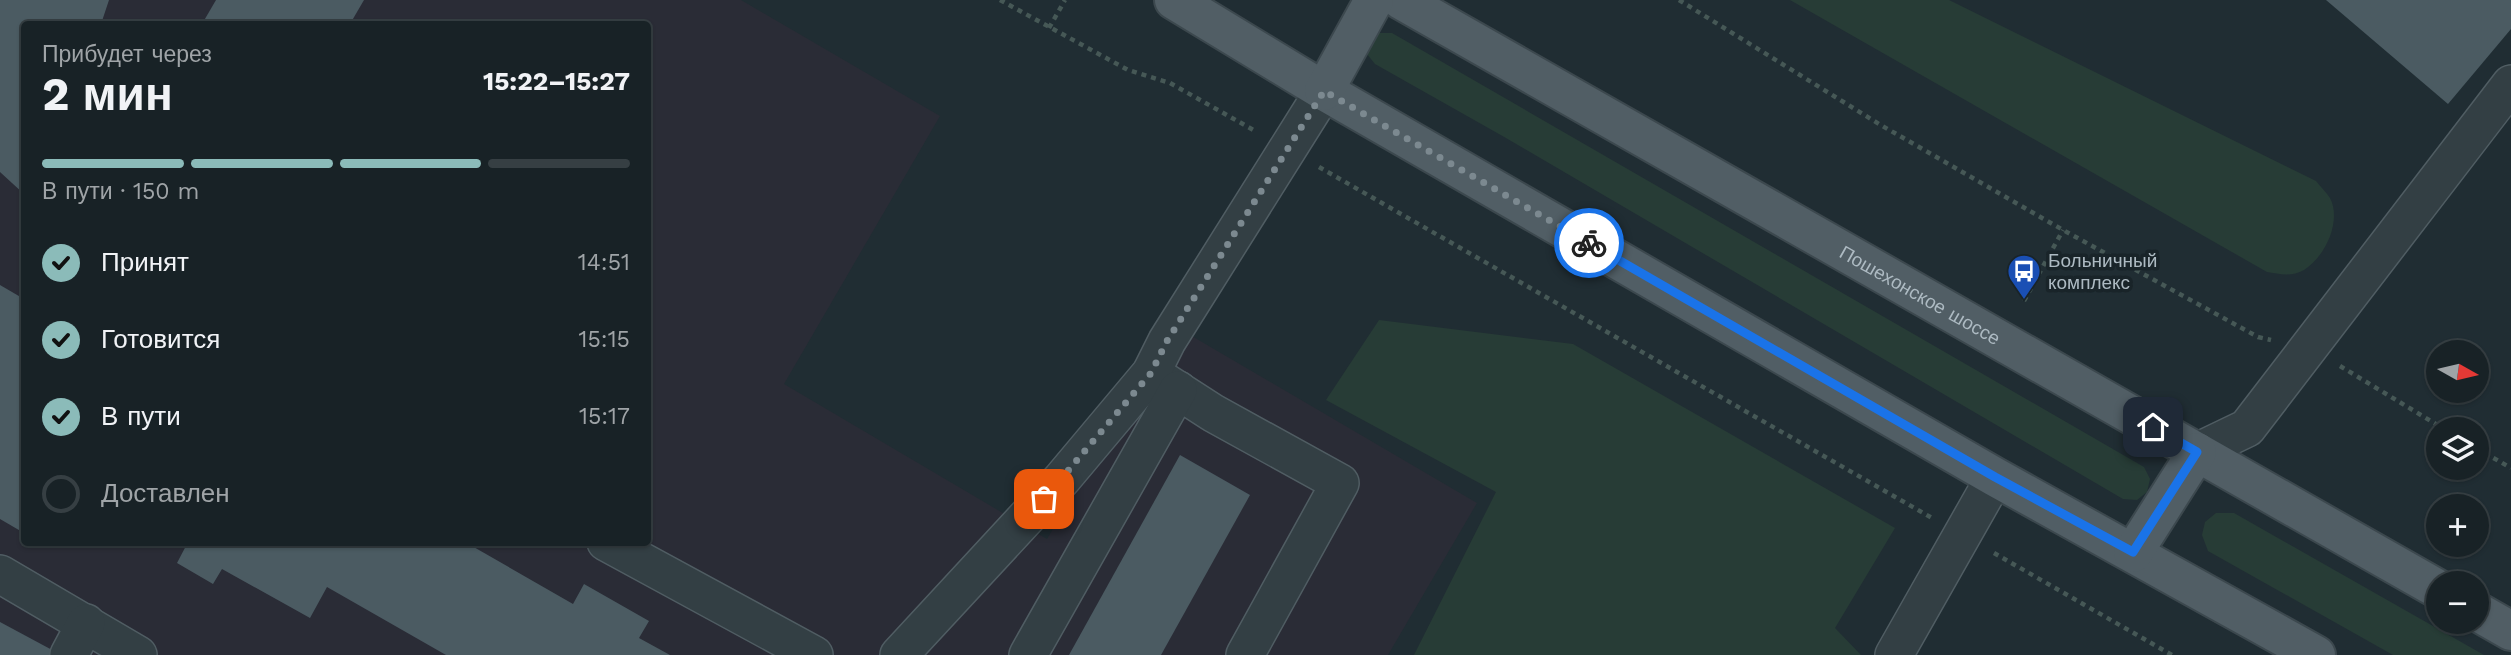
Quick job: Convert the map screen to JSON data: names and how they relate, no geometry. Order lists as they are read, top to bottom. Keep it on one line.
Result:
{"streets":{"main road":["Пошехонское шоссе"]},"places":{"bus stop":["Больничный комплекс"]},"north":"right","page":{"heading":["2 мин","Прибудет через","15:22–15:27"],"bar":"В пути · 150 m","list":[["Принят","14:51"],["Готовится","15:15"],["В пути","15:17"],"Доставлен"],"map_buttons":["+","−"]}}
